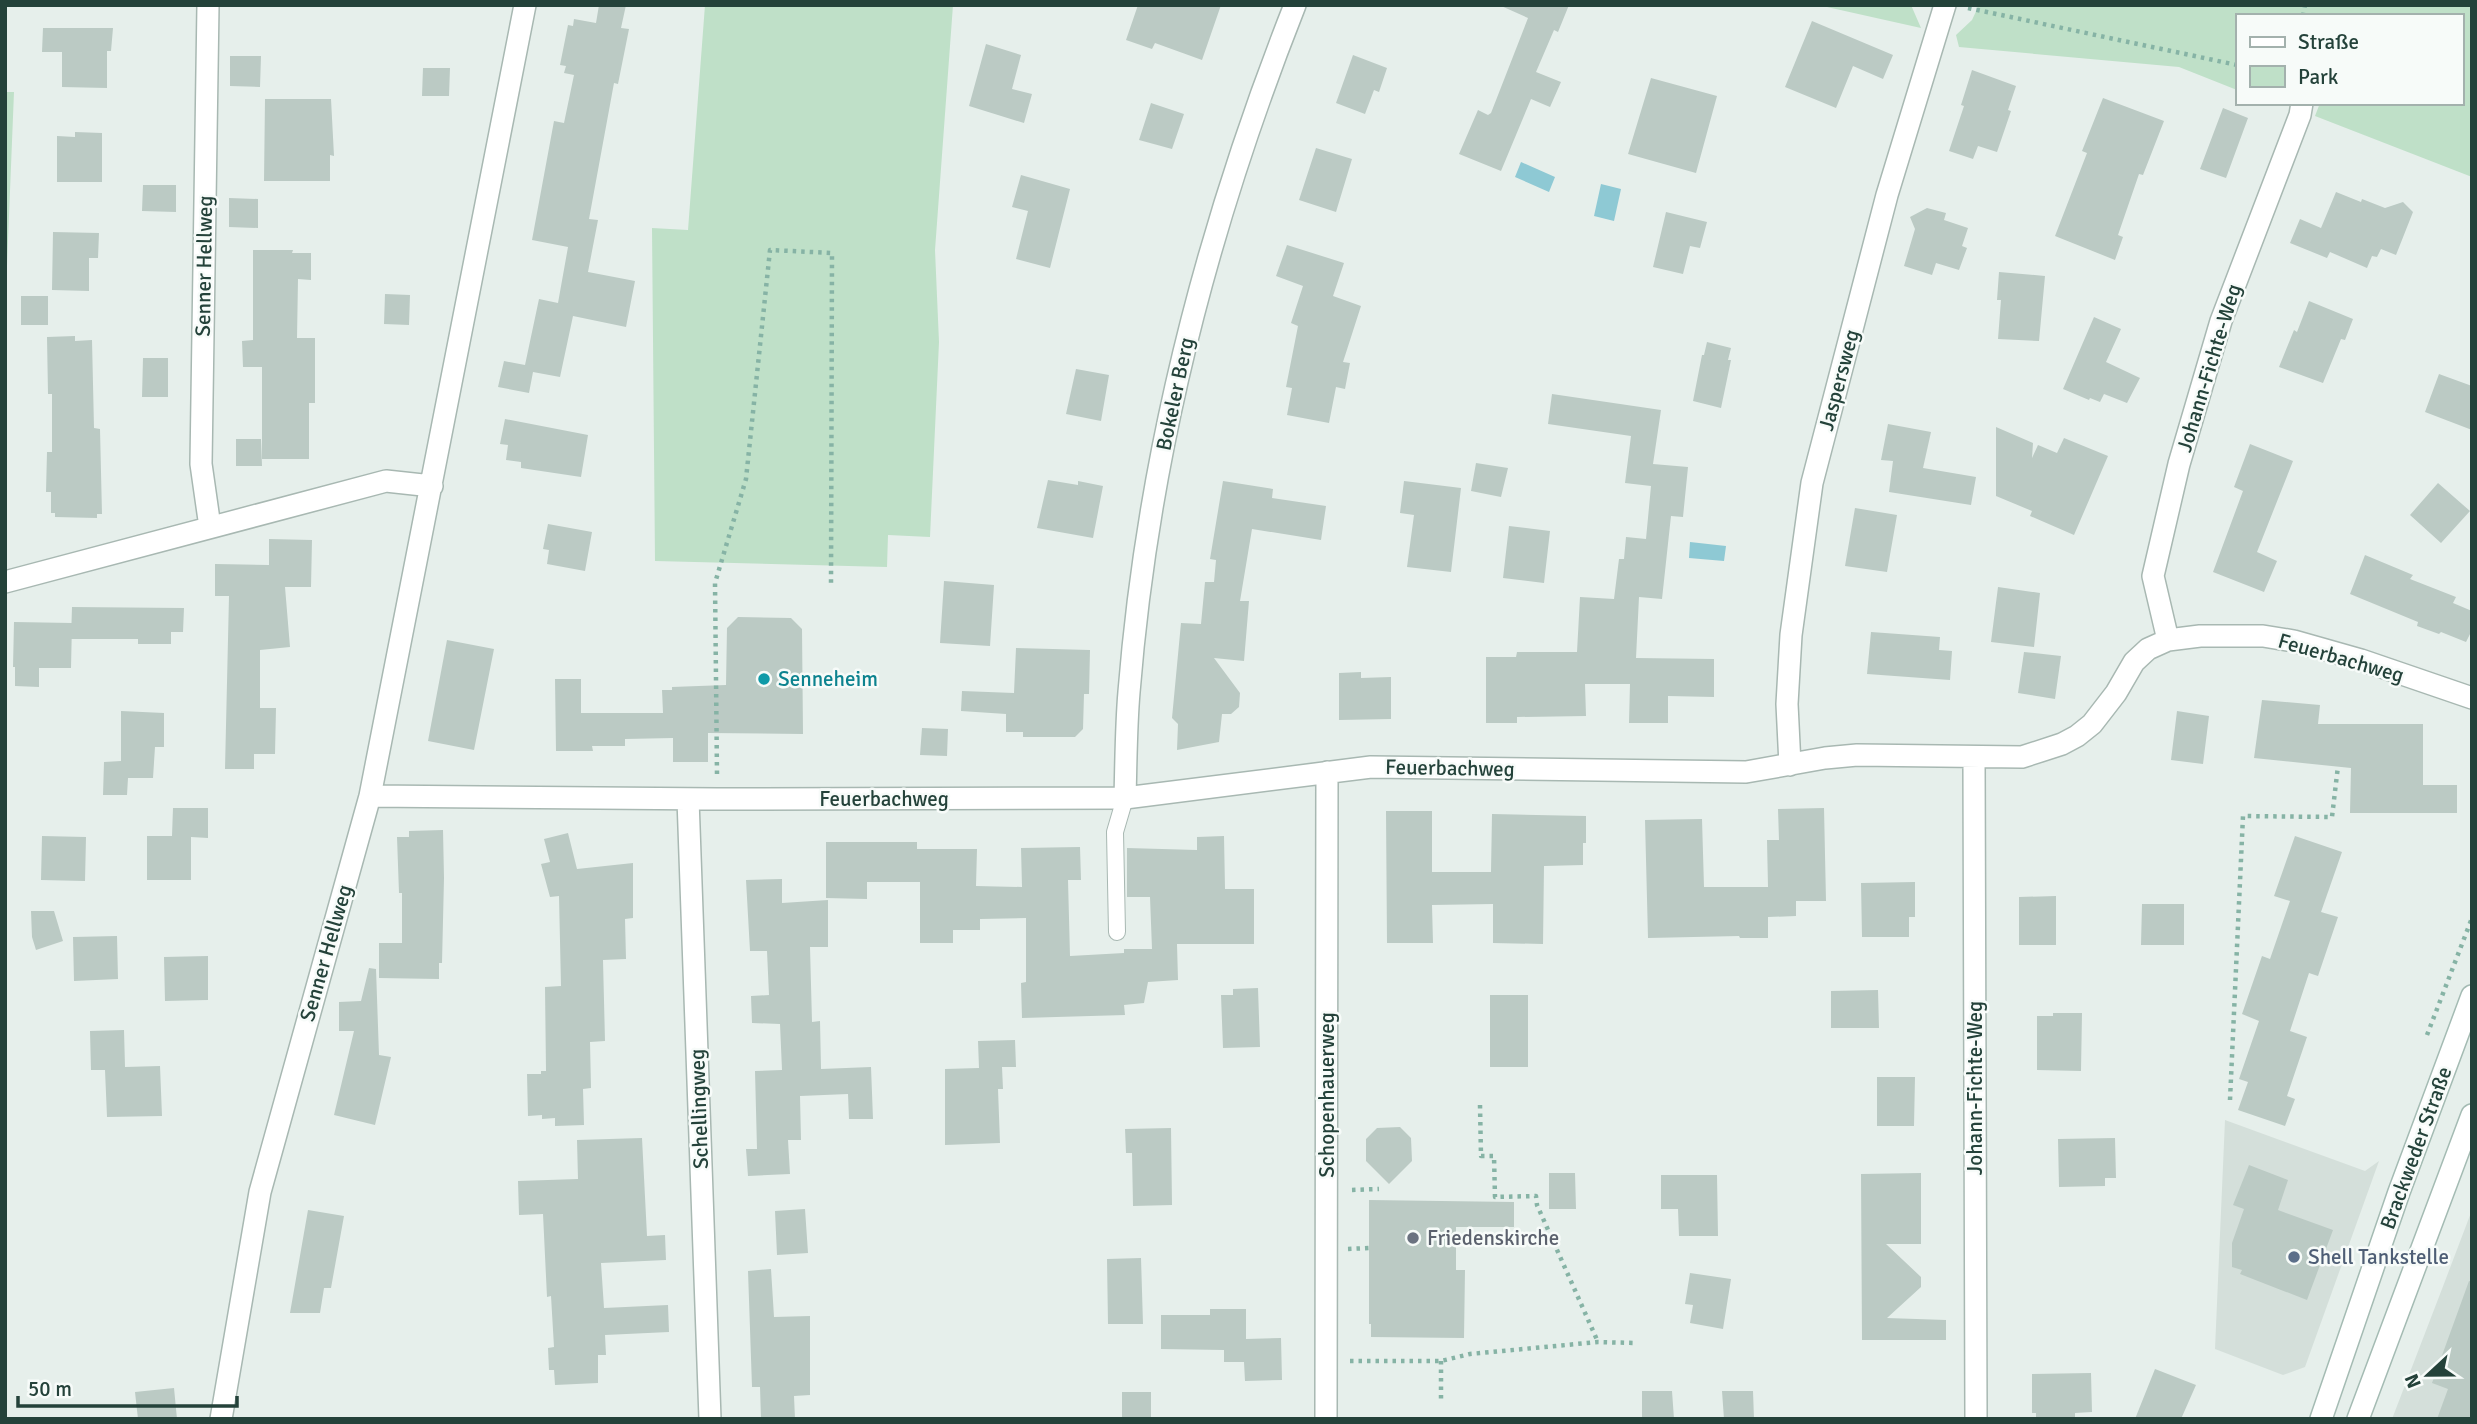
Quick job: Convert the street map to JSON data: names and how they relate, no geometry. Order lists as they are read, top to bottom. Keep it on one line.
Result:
{"streets":{"street":["Senner Hellweg","Johann-Fichte-Weg","Jaspersweg","Bokeler Berg","Feuerbachweg","Schopenhauerweg","Schellingweg","Brackweder Straße"]},"crossings":[["Senner Hellweg","Feuerbachweg"],["Johann-Fichte-Weg","Feuerbachweg"],["Jaspersweg","Feuerbachweg"],["Bokeler Berg","Feuerbachweg"],["Feuerbachweg","Schopenhauerweg"],["Feuerbachweg","Schellingweg"]],"places":["Senneheim","Friedenskirche","Shell Tankstelle"],"legend":["Straße","Park"],"scale_bar":"50 m","north":"left"}
